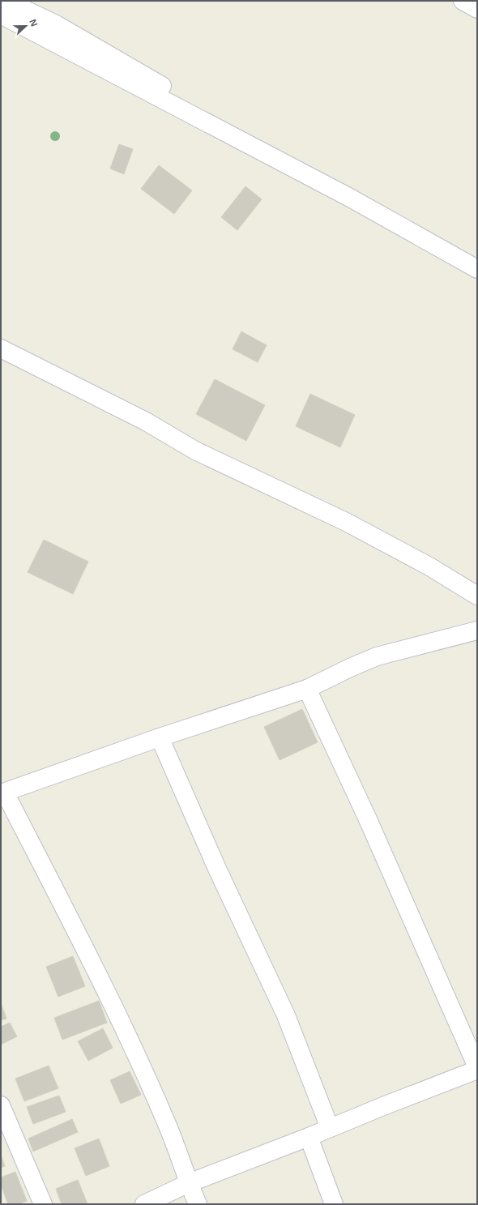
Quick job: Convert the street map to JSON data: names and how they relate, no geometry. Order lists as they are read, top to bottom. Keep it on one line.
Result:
{"north":"right"}
